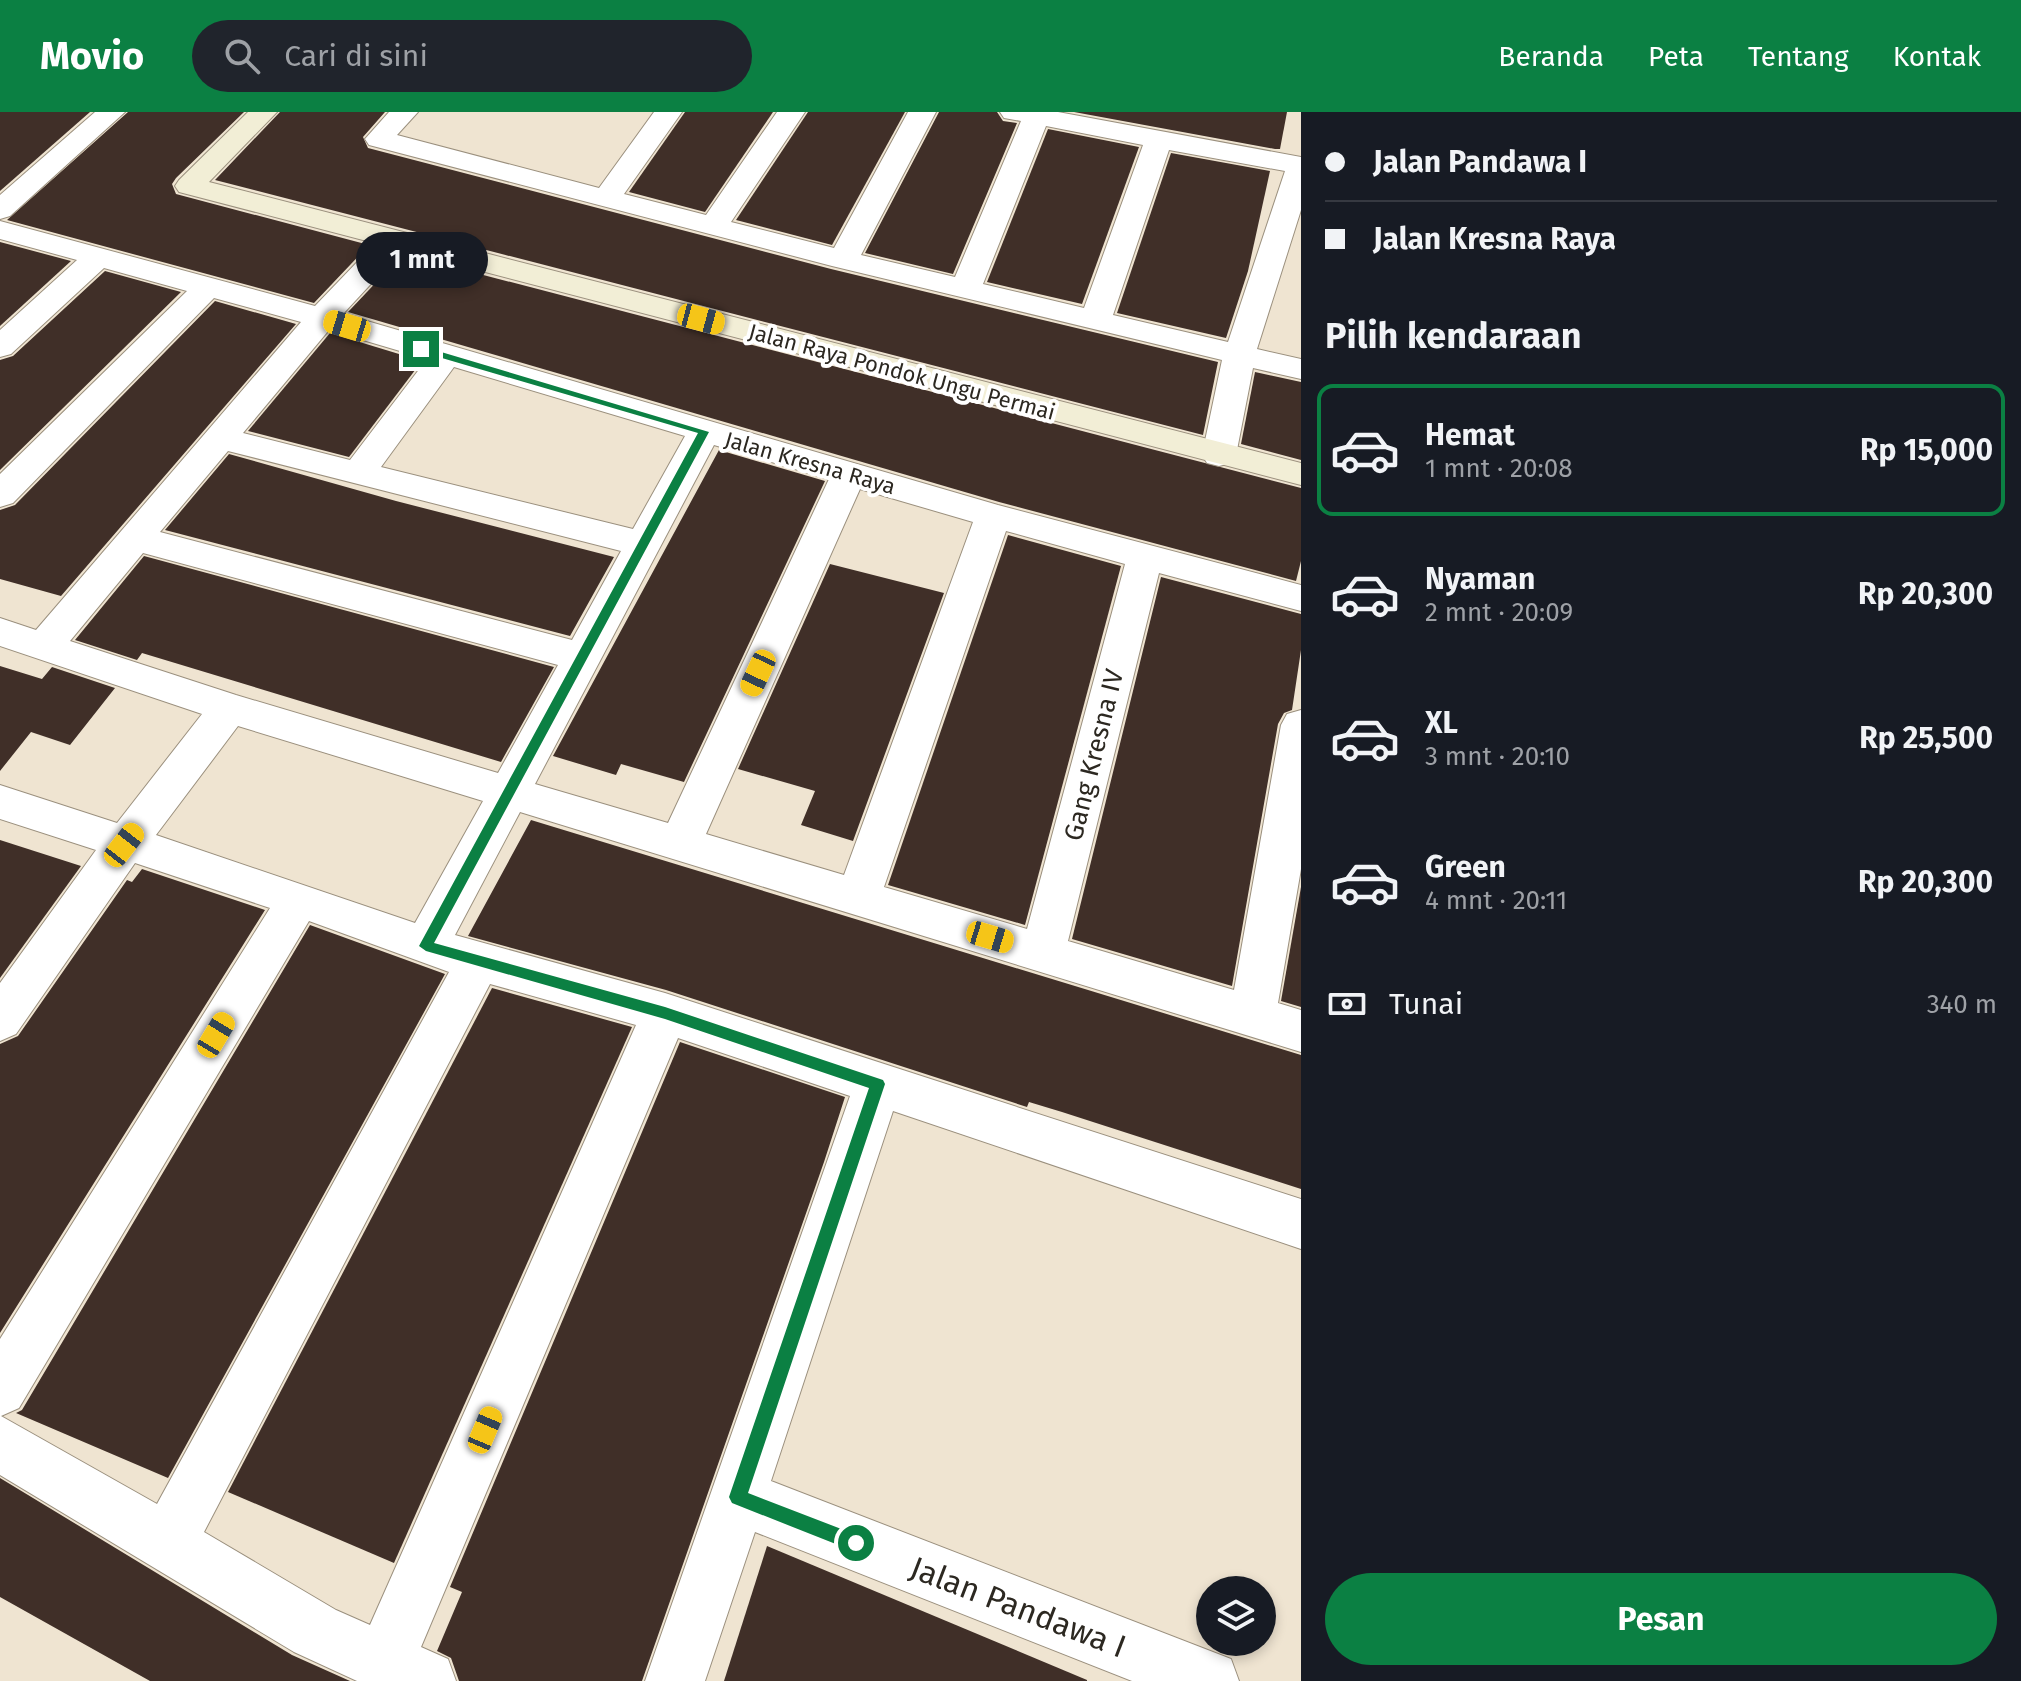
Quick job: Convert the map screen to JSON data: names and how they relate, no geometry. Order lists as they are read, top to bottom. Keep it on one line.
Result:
{"streets":{"street":["Jalan Raya Pondok Ungu Permai","Jalan Kresna Raya","Gang Kresna IV","Jalan Pandawa I"]},"crossings":[["Jalan Kresna Raya","Gang Kresna IV"]],"page":{"header":"Movio","search":"Cari di sini","nav":["Beranda","Peta","Tentang","Kontak"],"banner":["Jalan Pandawa I","Jalan Kresna Raya"],"bubble":"1 mnt","heading":"Pilih kendaraan","list":[{"name":"Hemat","note":"1 mnt · 20:08","value":"Rp 15,000"},{"name":"Nyaman","note":"2 mnt · 20:09","value":"Rp 20,300"},{"name":"XL","note":"3 mnt · 20:10","value":"Rp 25,500"},{"name":"Green","note":"4 mnt · 20:11","value":"Rp 20,300"}],"pay":["Tunai","340 m"],"buttons":"Pesan"}}
